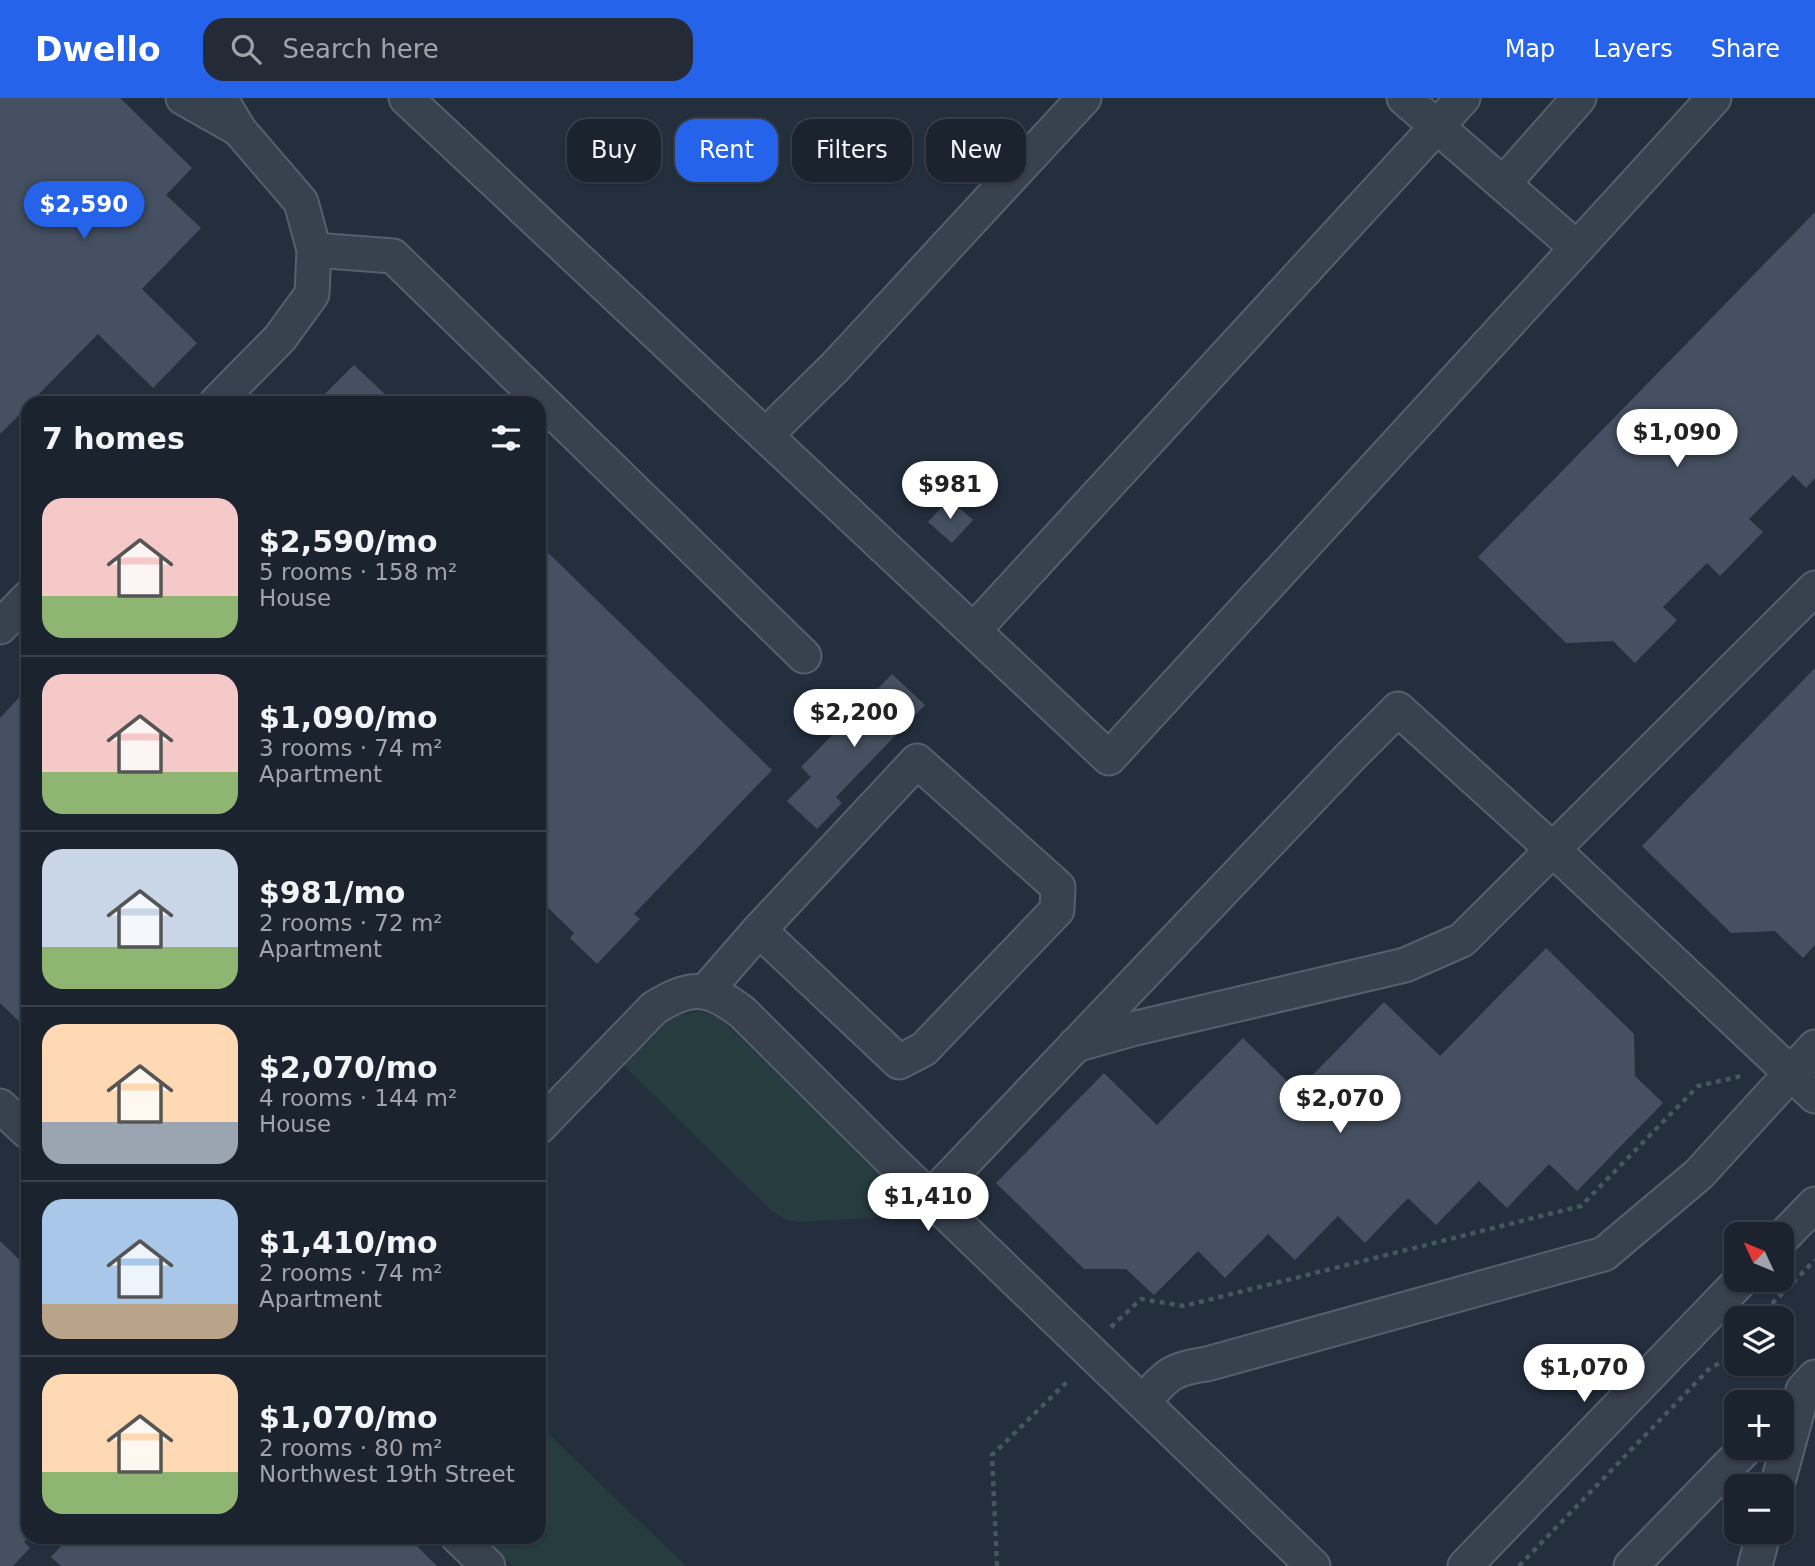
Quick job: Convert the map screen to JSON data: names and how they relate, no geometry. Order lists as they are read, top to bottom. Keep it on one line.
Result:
{"north":"top left","page":{"header":"Dwello","search":"Search here","nav":["Map","Layers","Share"],"chip":["Buy","Rent","Filters","New"],"price":["$2,590","$1,090","$981","$2,200","$2,070","$1,410","$1,070"],"heading":"7 homes","list":[{"name":"$2,590/mo","note":"5 rooms · 158 m² · House"},{"name":"$1,090/mo","note":"3 rooms · 74 m² · Apartment"},{"name":"$981/mo","note":"2 rooms · 72 m² · Apartment"},{"name":"$2,070/mo","note":"4 rooms · 144 m² · House"},{"name":"$1,410/mo","note":"2 rooms · 74 m² · Apartment"},{"name":"$1,070/mo","note":"2 rooms · 80 m² · Northwest 19th Street"}],"map_buttons":["+","−"]}}
